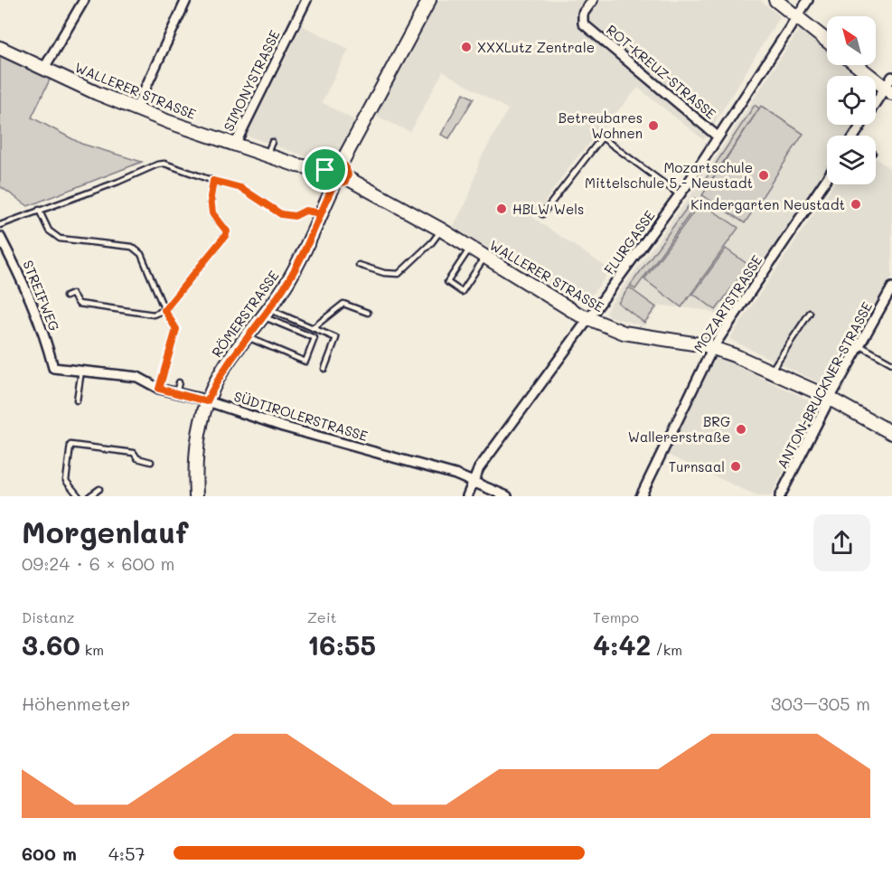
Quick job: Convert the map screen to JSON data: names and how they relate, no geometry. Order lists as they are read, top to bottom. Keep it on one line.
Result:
{"streets":{"street":["ROT-KREUZ-STRASSE","SIMONYSTRASSE","WALLERER STRASSE","FLURGASSE","STREIFWEG","MOZARTSTRASSE","RÖMERSTRASSE","ANTON-BRUCKNER-STRASSE","SÜDTIROLERSTRASSE"]},"crossings":[["ROT-KREUZ-STRASSE","FLURGASSE"],["SIMONYSTRASSE","WALLERER STRASSE"],["WALLERER STRASSE","FLURGASSE"],["WALLERER STRASSE","MOZARTSTRASSE"],["WALLERER STRASSE","RÖMERSTRASSE"],["WALLERER STRASSE","ANTON-BRUCKNER-STRASSE"],["FLURGASSE","SÜDTIROLERSTRASSE"],["STREIFWEG","SÜDTIROLERSTRASSE"],["RÖMERSTRASSE","SÜDTIROLERSTRASSE"]],"places":["XXXLutz Zentrale","Betreubares Wohnen","Mozartschule Mittelschule 5 - Neustadt","Kindergarten Neustadt","HBLW Wels","BRG Wallererstraße","Turnsaal"],"north":"top left","page":{"heading":["Morgenlauf","09:24 · 6 × 600 m"],"stats":[["Distanz","3.60 km"],["Zeit","16:55"],["Tempo","4:42 /km"]],"chart":["Höhenmeter","303–305 m"],"list":[{"name":"600 m","note":"4:57"}]}}
